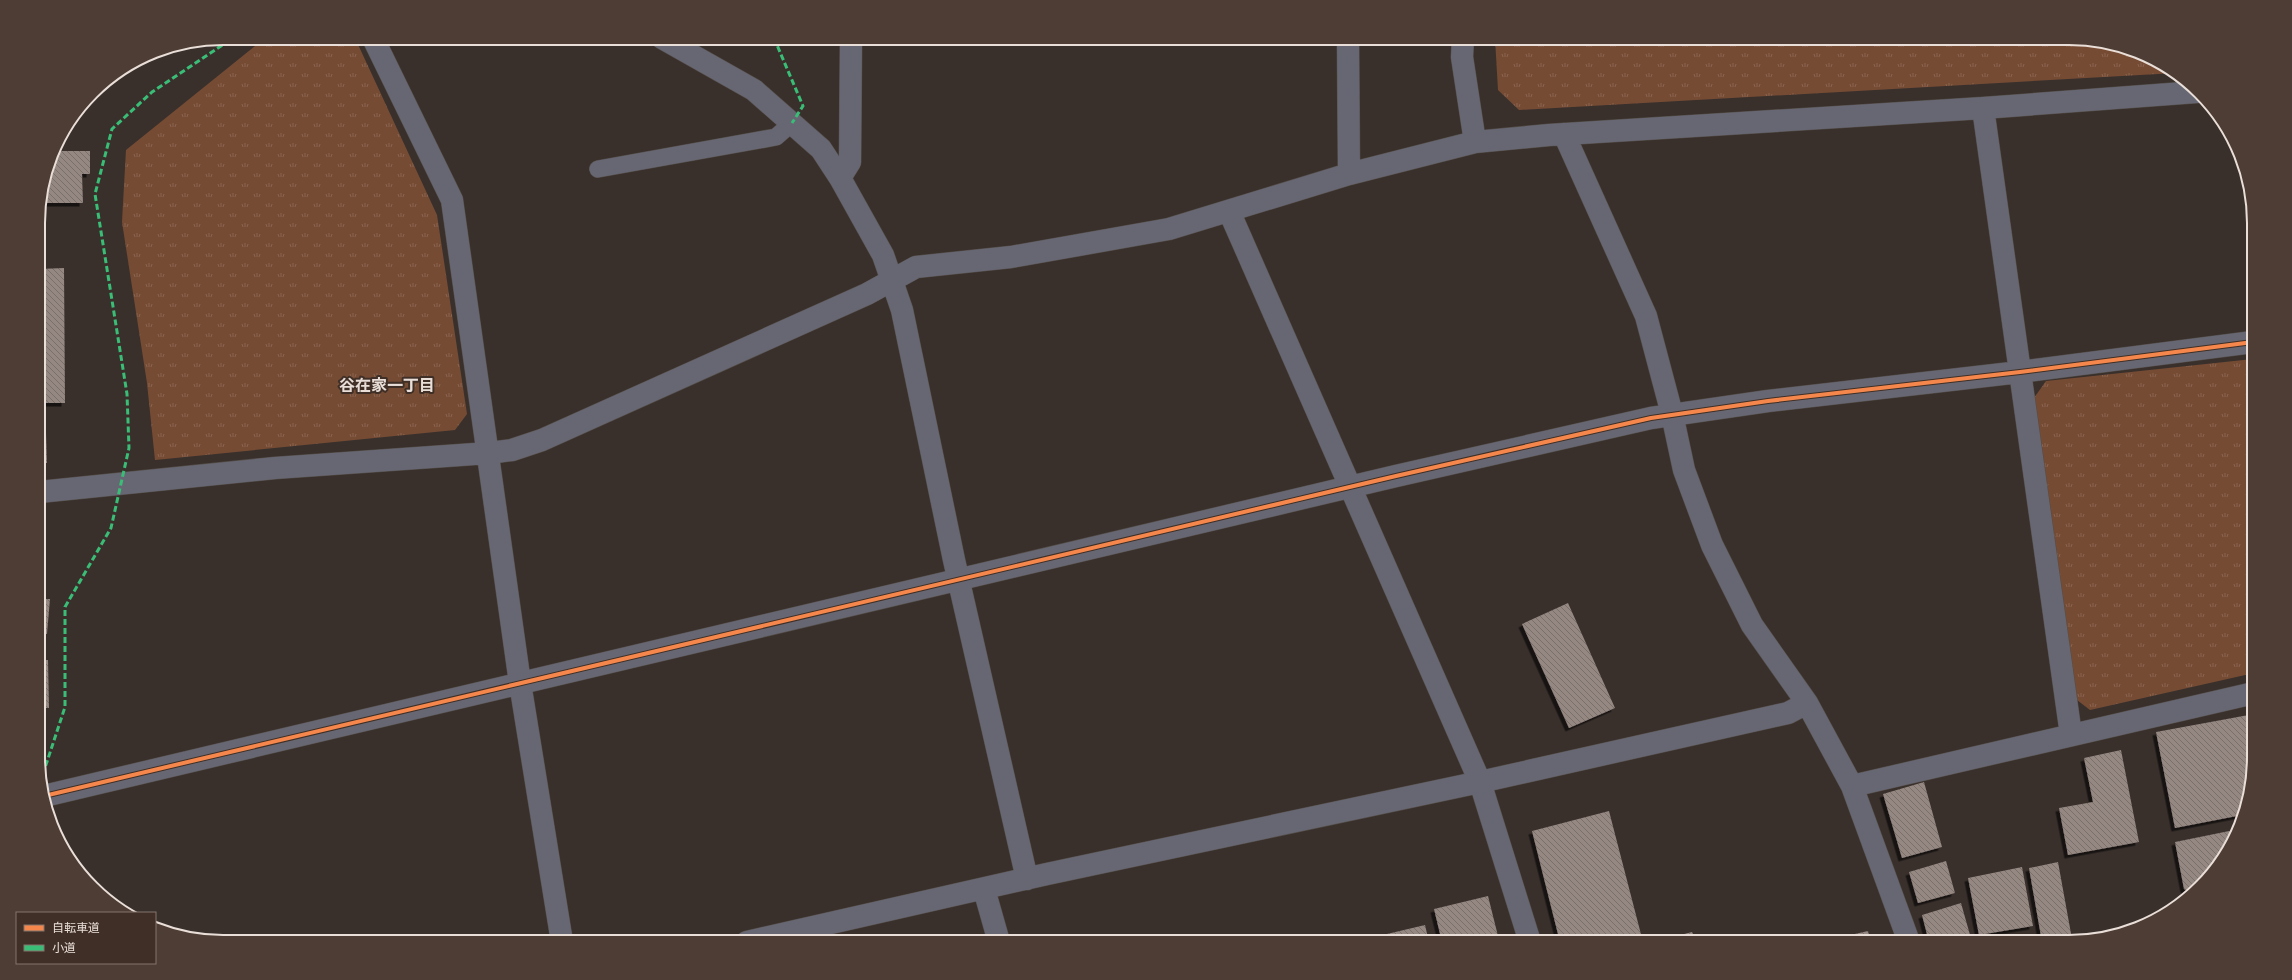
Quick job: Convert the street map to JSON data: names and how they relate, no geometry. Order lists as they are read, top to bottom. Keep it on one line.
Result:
{"districts":["谷在家一丁目"],"legend":["自転車道","小道"]}
